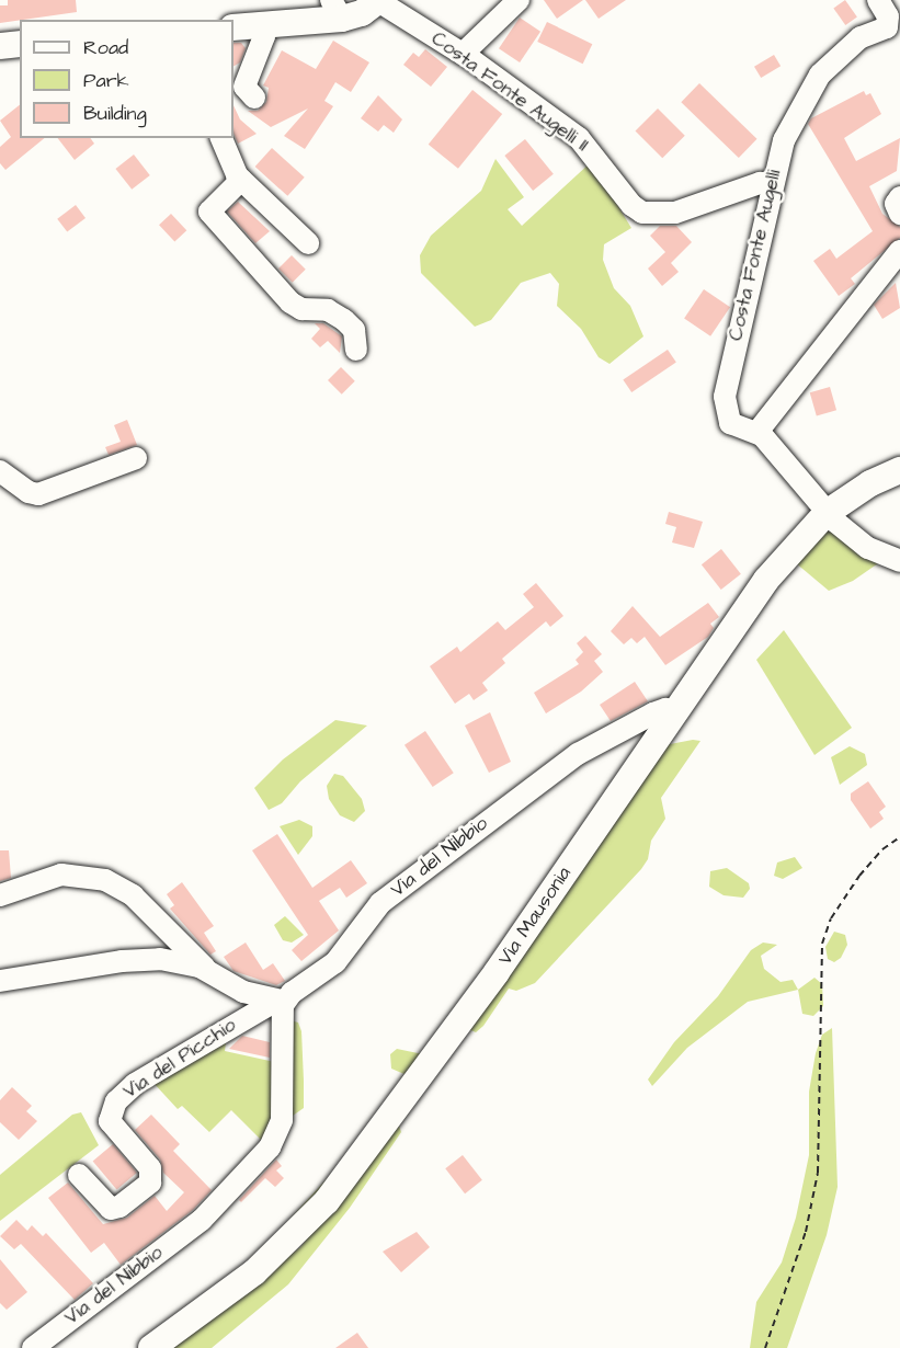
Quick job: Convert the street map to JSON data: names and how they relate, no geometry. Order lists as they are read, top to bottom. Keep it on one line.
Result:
{"streets":{"main road":["Via Mausonia"],"street":["Costa Fonte Augelli II","Costa Fonte Augelli","Via del Nibbio","Via del Picchio"]},"crossings":[["Costa Fonte Augelli II","Costa Fonte Augelli"],["Costa Fonte Augelli","Via Mausonia"],["Via del Nibbio","Via Mausonia"],["Via del Nibbio","Via del Picchio"]],"legend":["Road","Park","Building"]}
